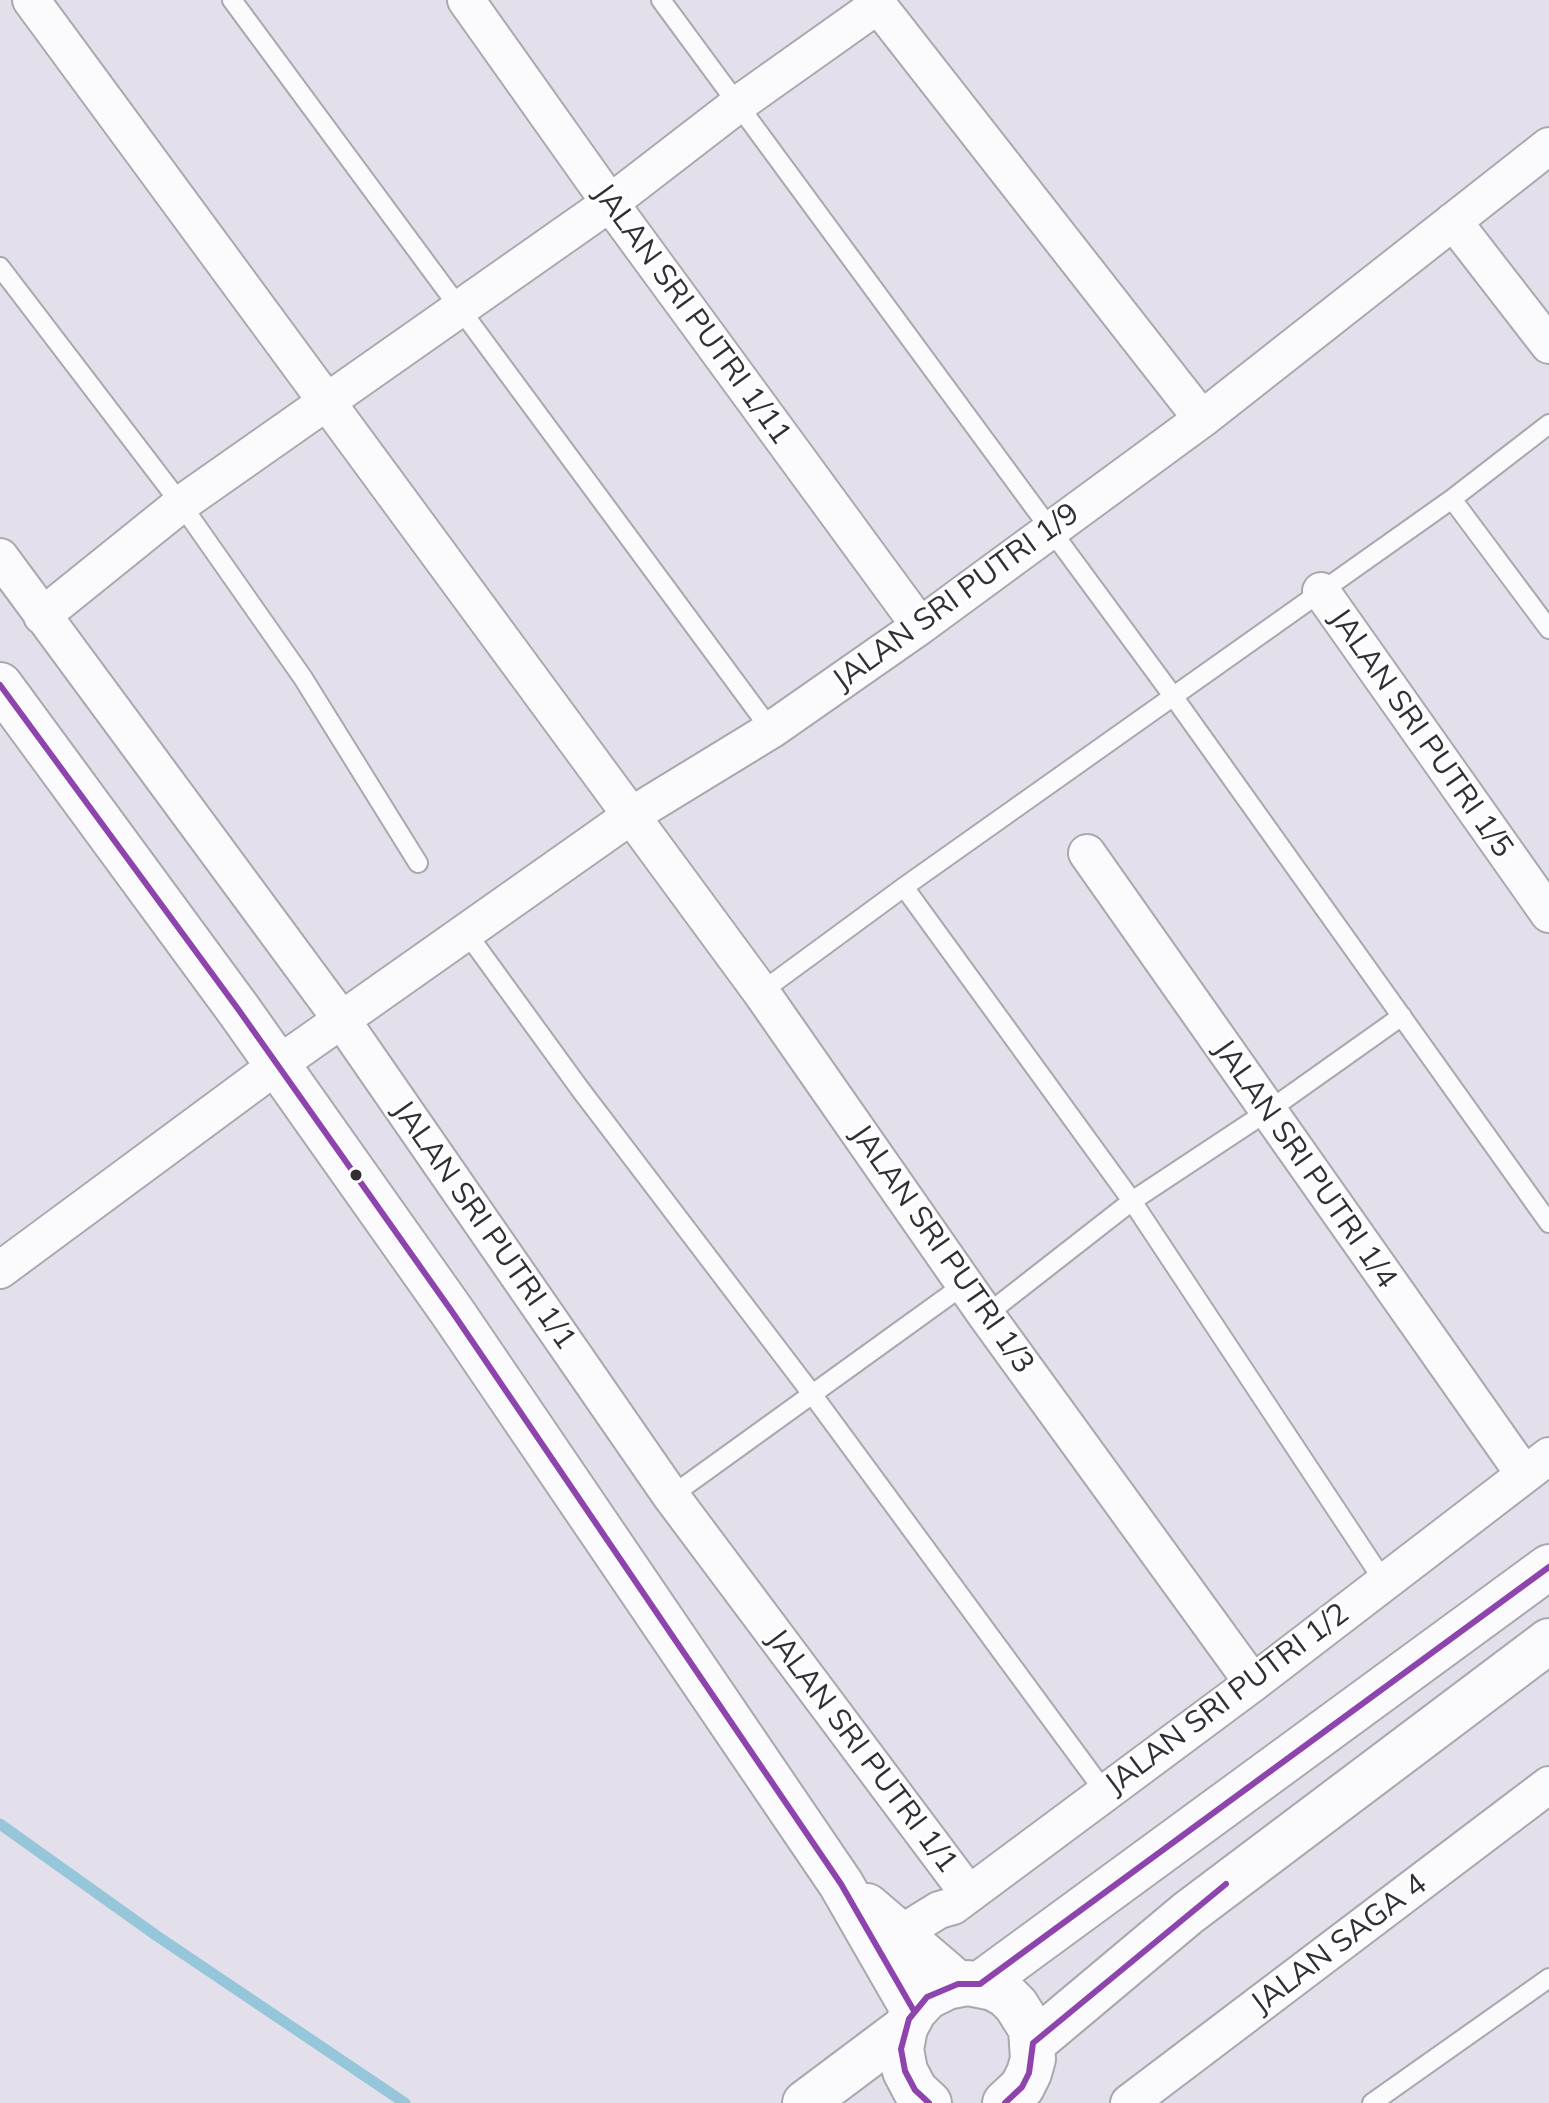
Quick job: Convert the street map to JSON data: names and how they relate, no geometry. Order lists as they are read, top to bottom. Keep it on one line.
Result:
{"streets":{"street":["JALAN SRI PUTRI 1/11","JALAN SRI PUTRI 1/9","JALAN SRI PUTRI 1/5","JALAN SRI PUTRI 1/4","JALAN SRI PUTRI 1/1","JALAN SRI PUTRI 1/3","JALAN SRI PUTRI 1/2","JALAN SAGA 4"]},"crossings":[["JALAN SRI PUTRI 1/11","JALAN SRI PUTRI 1/9"],["JALAN SRI PUTRI 1/9","JALAN SRI PUTRI 1/1"],["JALAN SRI PUTRI 1/9","JALAN SRI PUTRI 1/3"],["JALAN SRI PUTRI 1/4","JALAN SRI PUTRI 1/2"],["JALAN SRI PUTRI 1/1","JALAN SRI PUTRI 1/2"],["JALAN SRI PUTRI 1/3","JALAN SRI PUTRI 1/2"]]}
